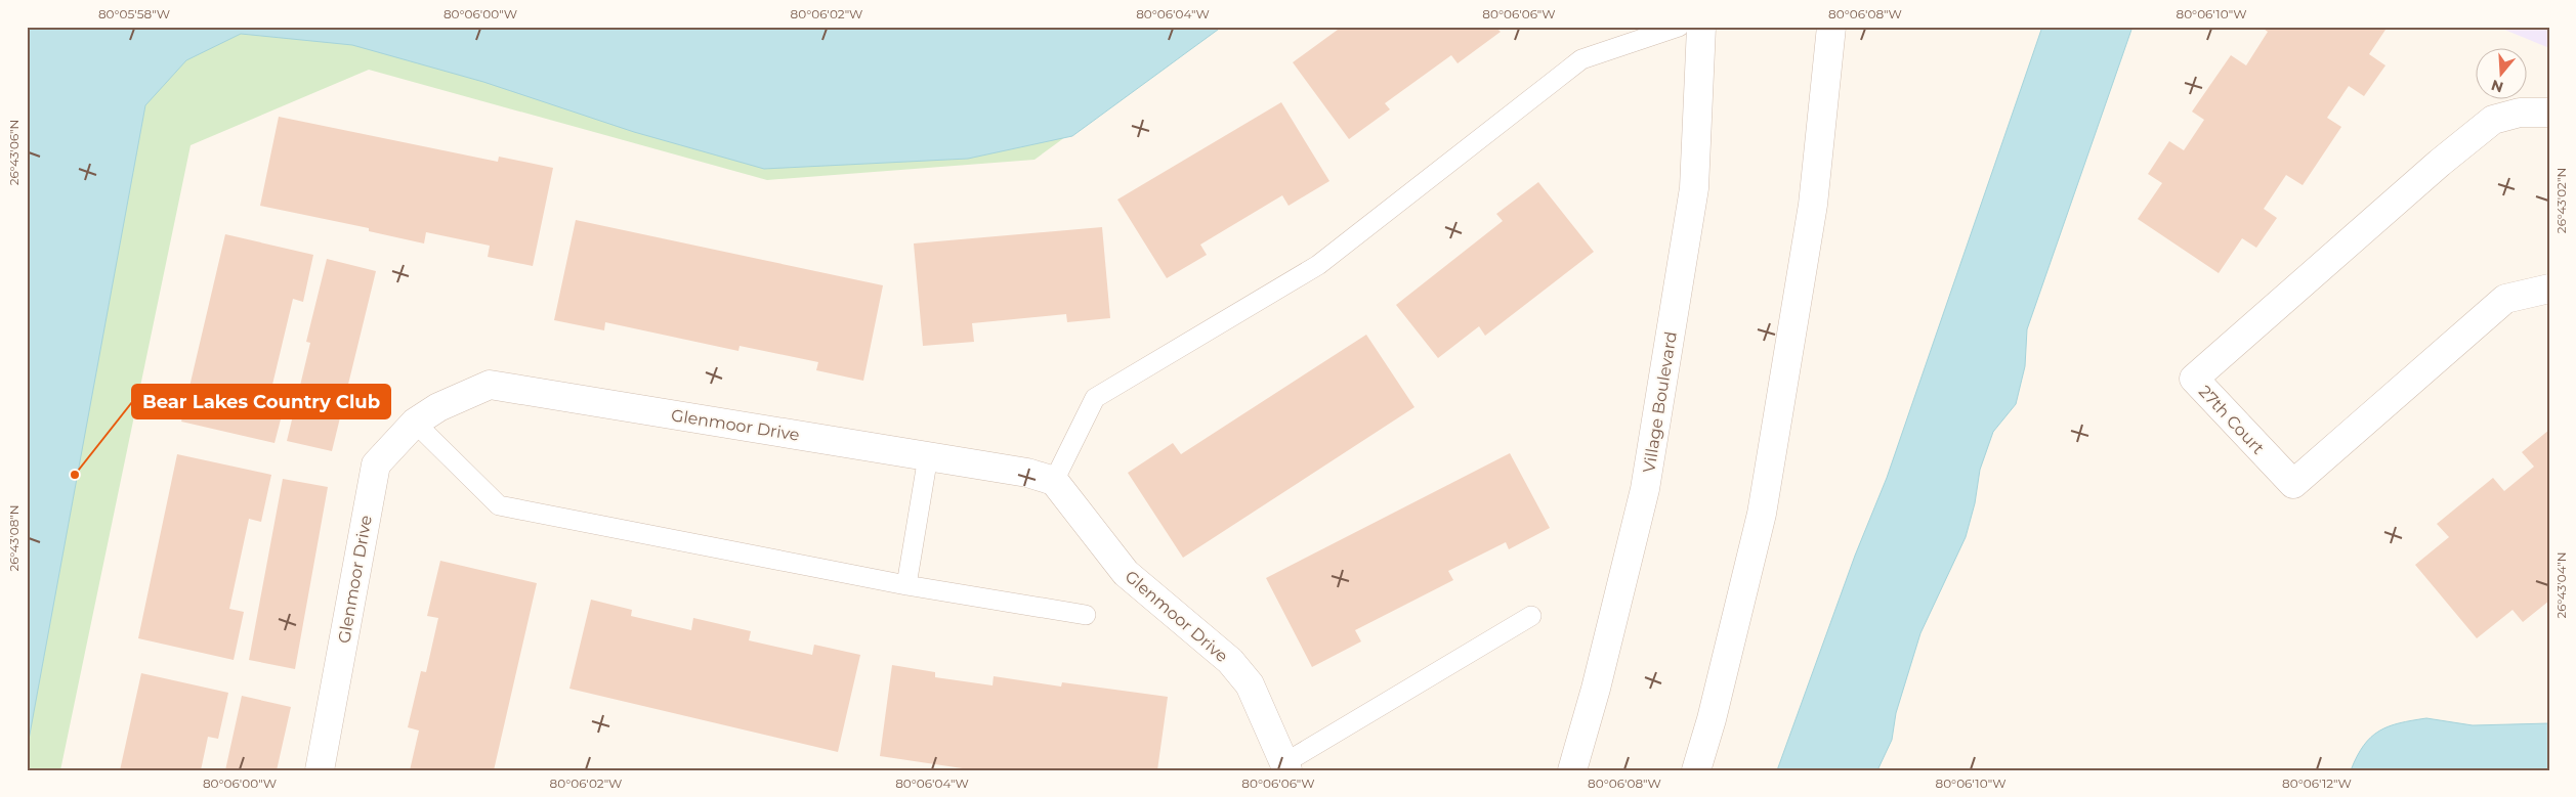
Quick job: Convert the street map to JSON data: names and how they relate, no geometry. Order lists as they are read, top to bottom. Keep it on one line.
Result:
{"streets":{"street":["Village Boulevard","27th Court","Glenmoor Drive"]},"places":["Bear Lakes Country Club"],"north":"bottom","coordinates":["80°05'58\"W","80°06'00\"W","80°06'02\"W","80°06'04\"W","80°06'06\"W","80°06'08\"W","80°06'10\"W","26°43'06\"N","26°43'02\"N","26°43'08\"N","26°43'04\"N","80°06'12\"W"]}
